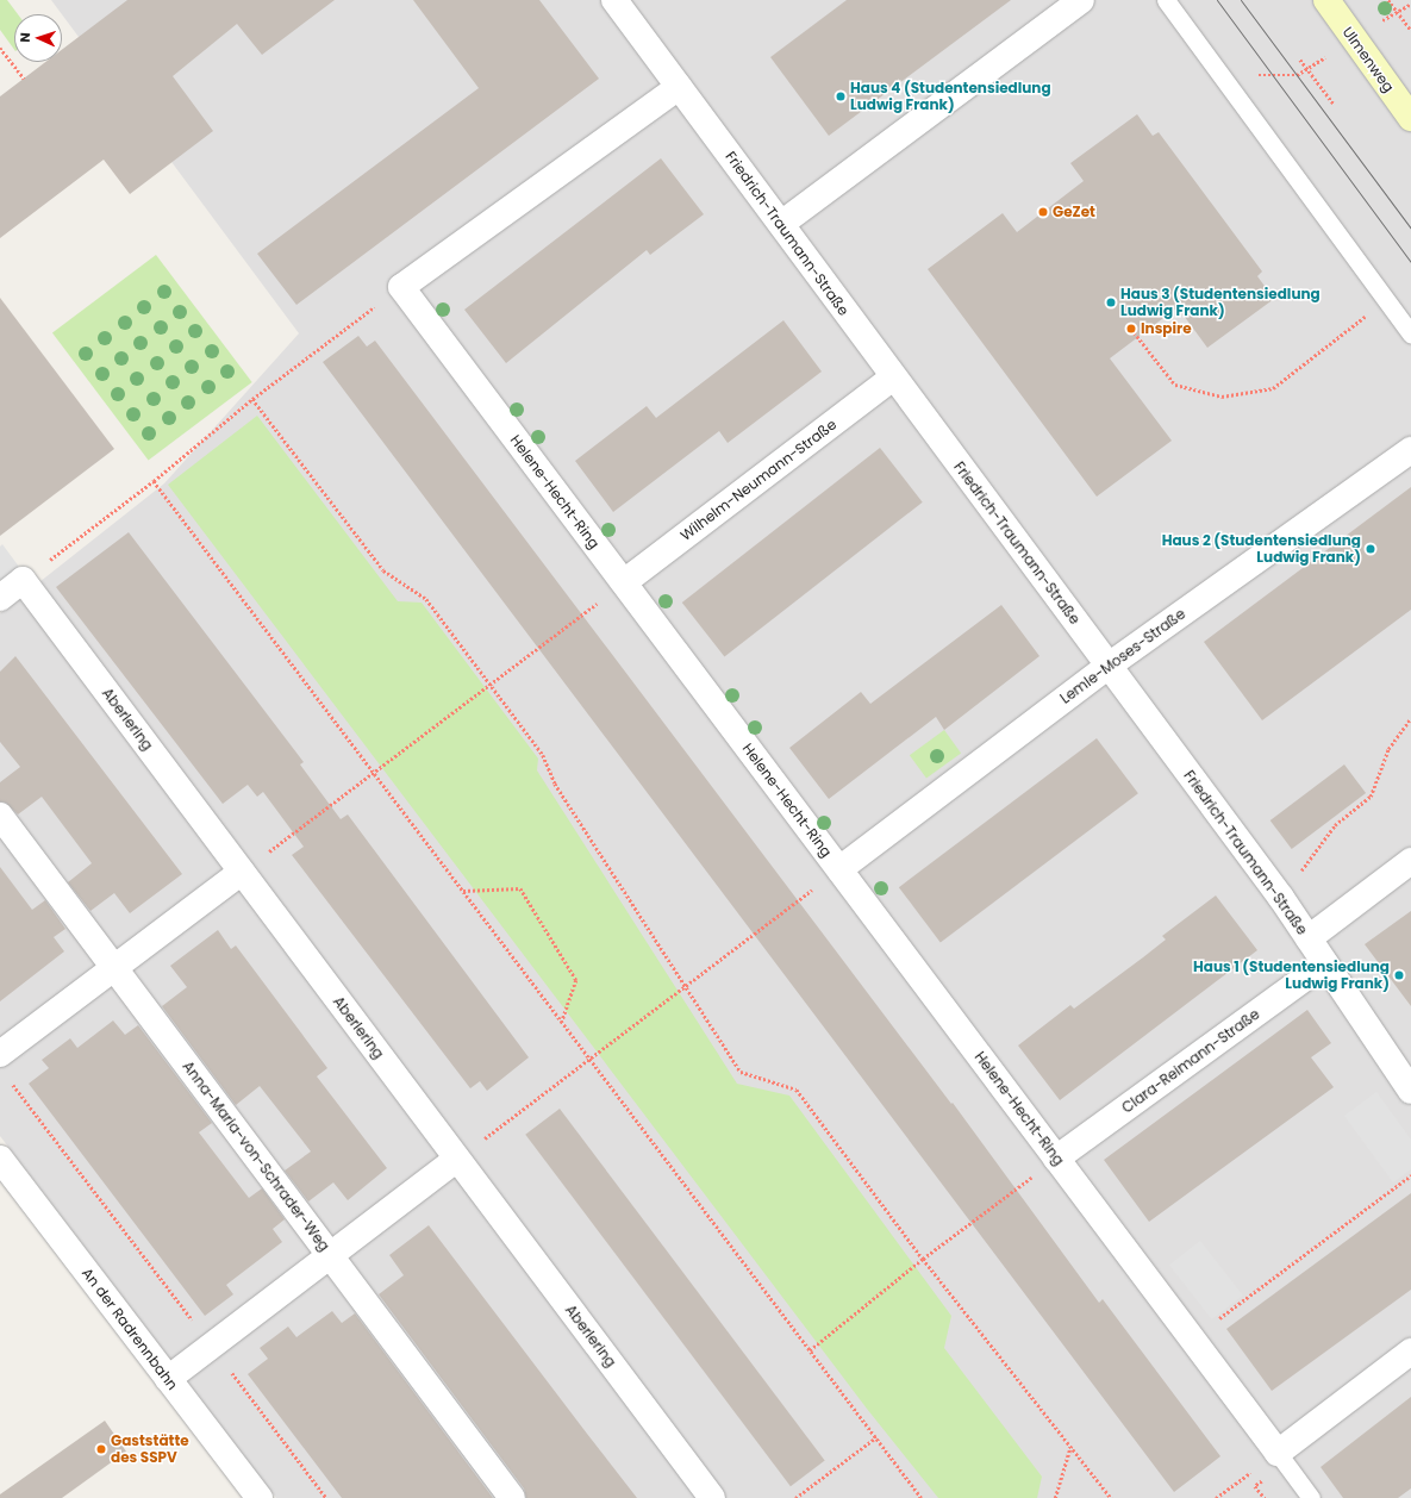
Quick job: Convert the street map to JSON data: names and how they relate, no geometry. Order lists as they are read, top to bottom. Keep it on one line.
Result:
{"streets":{"street":["Ulmenweg","Friedrich-Traumann-Straße","Wilhelm-Neumann-Straße","Helene-Hecht-Ring","Lemle-Moses-Straße","Aberlering","Clara-Reimann-Straße","Anna-Maria-von-Schrader-Weg","An der Radrennbahn"]},"crossings":[["Friedrich-Traumann-Straße","Wilhelm-Neumann-Straße"],["Friedrich-Traumann-Straße","Lemle-Moses-Straße"],["Friedrich-Traumann-Straße","Clara-Reimann-Straße"],["Wilhelm-Neumann-Straße","Helene-Hecht-Ring"],["Helene-Hecht-Ring","Lemle-Moses-Straße"],["Helene-Hecht-Ring","Clara-Reimann-Straße"]],"places":["Haus 4 (Studentensiedlung Ludwig Frank)","GeZet","Haus 3 (Studentensiedlung Ludwig Frank)","Inspire","Haus 2 (Studentensiedlung Ludwig Frank)","Haus 1 (Studentensiedlung Ludwig Frank)","Gaststätte des SSPV"],"north":"left"}
